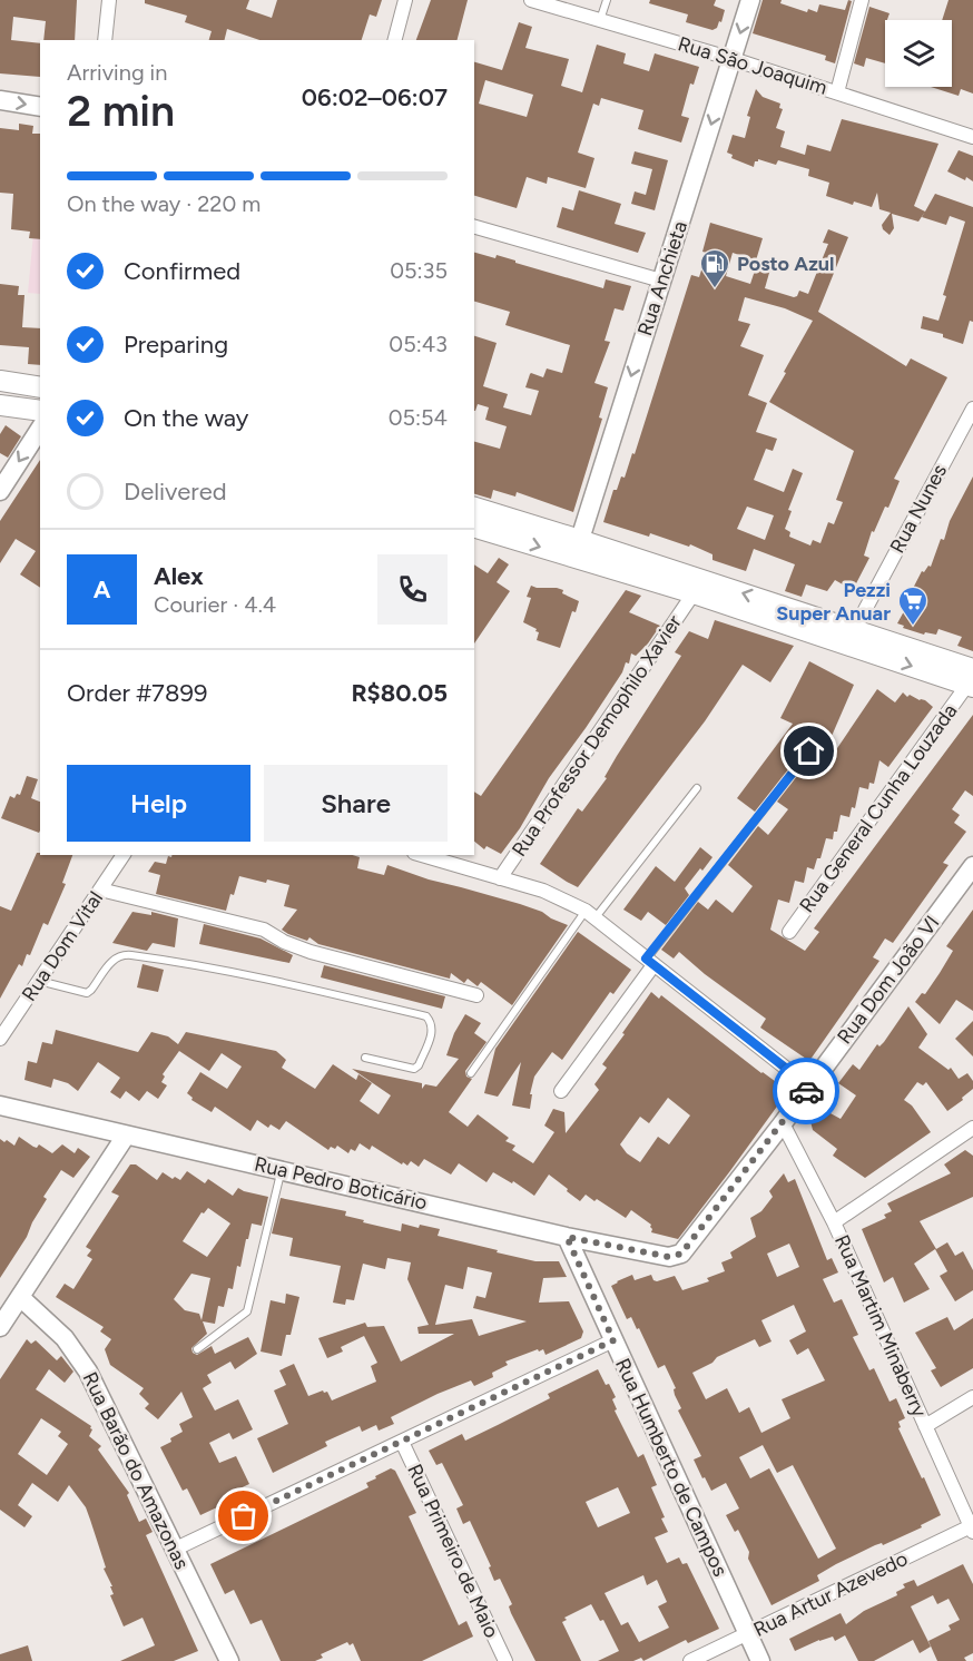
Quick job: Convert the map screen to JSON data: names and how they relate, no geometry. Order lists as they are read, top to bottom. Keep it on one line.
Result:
{"streets":{"street":["Rua São Joaquim","Rua Anchieta","Rua Nunes","Rua Professor Demophilo Xavier","Rua General Cunha Louzada","Rua Dom Vital","Rua Dom João VI","Rua Pedro Boticário","Rua Martim Minaberry","Rua Humberto de Campos","Rua Barão do Amazonas","Rua Primeiro de Maio","Rua Artur Azevedo"]},"crossings":[["Rua São Joaquim","Rua Anchieta"],["Rua Dom João VI","Rua Pedro Boticário"],["Rua Dom João VI","Rua Martim Minaberry"],["Rua Pedro Boticário","Rua Humberto de Campos"],["Rua Martim Minaberry","Rua Artur Azevedo"],["Rua Humberto de Campos","Rua Artur Azevedo"]],"one_way":["Rua Anchieta"],"places":{"fuel station":["Posto Azul"],"supermarket":["Pezzi Super Anuar"]},"page":{"heading":["2 min","Arriving in","06:02–06:07"],"panel":["Alex","Courier · 4.4","Order #7899","R$80.05"],"bar":"On the way · 220 m","list":[["Confirmed","05:35"],["Preparing","05:43"],["On the way","05:54"],"Delivered"],"round":"A","buttons":["Help","Share"]}}
